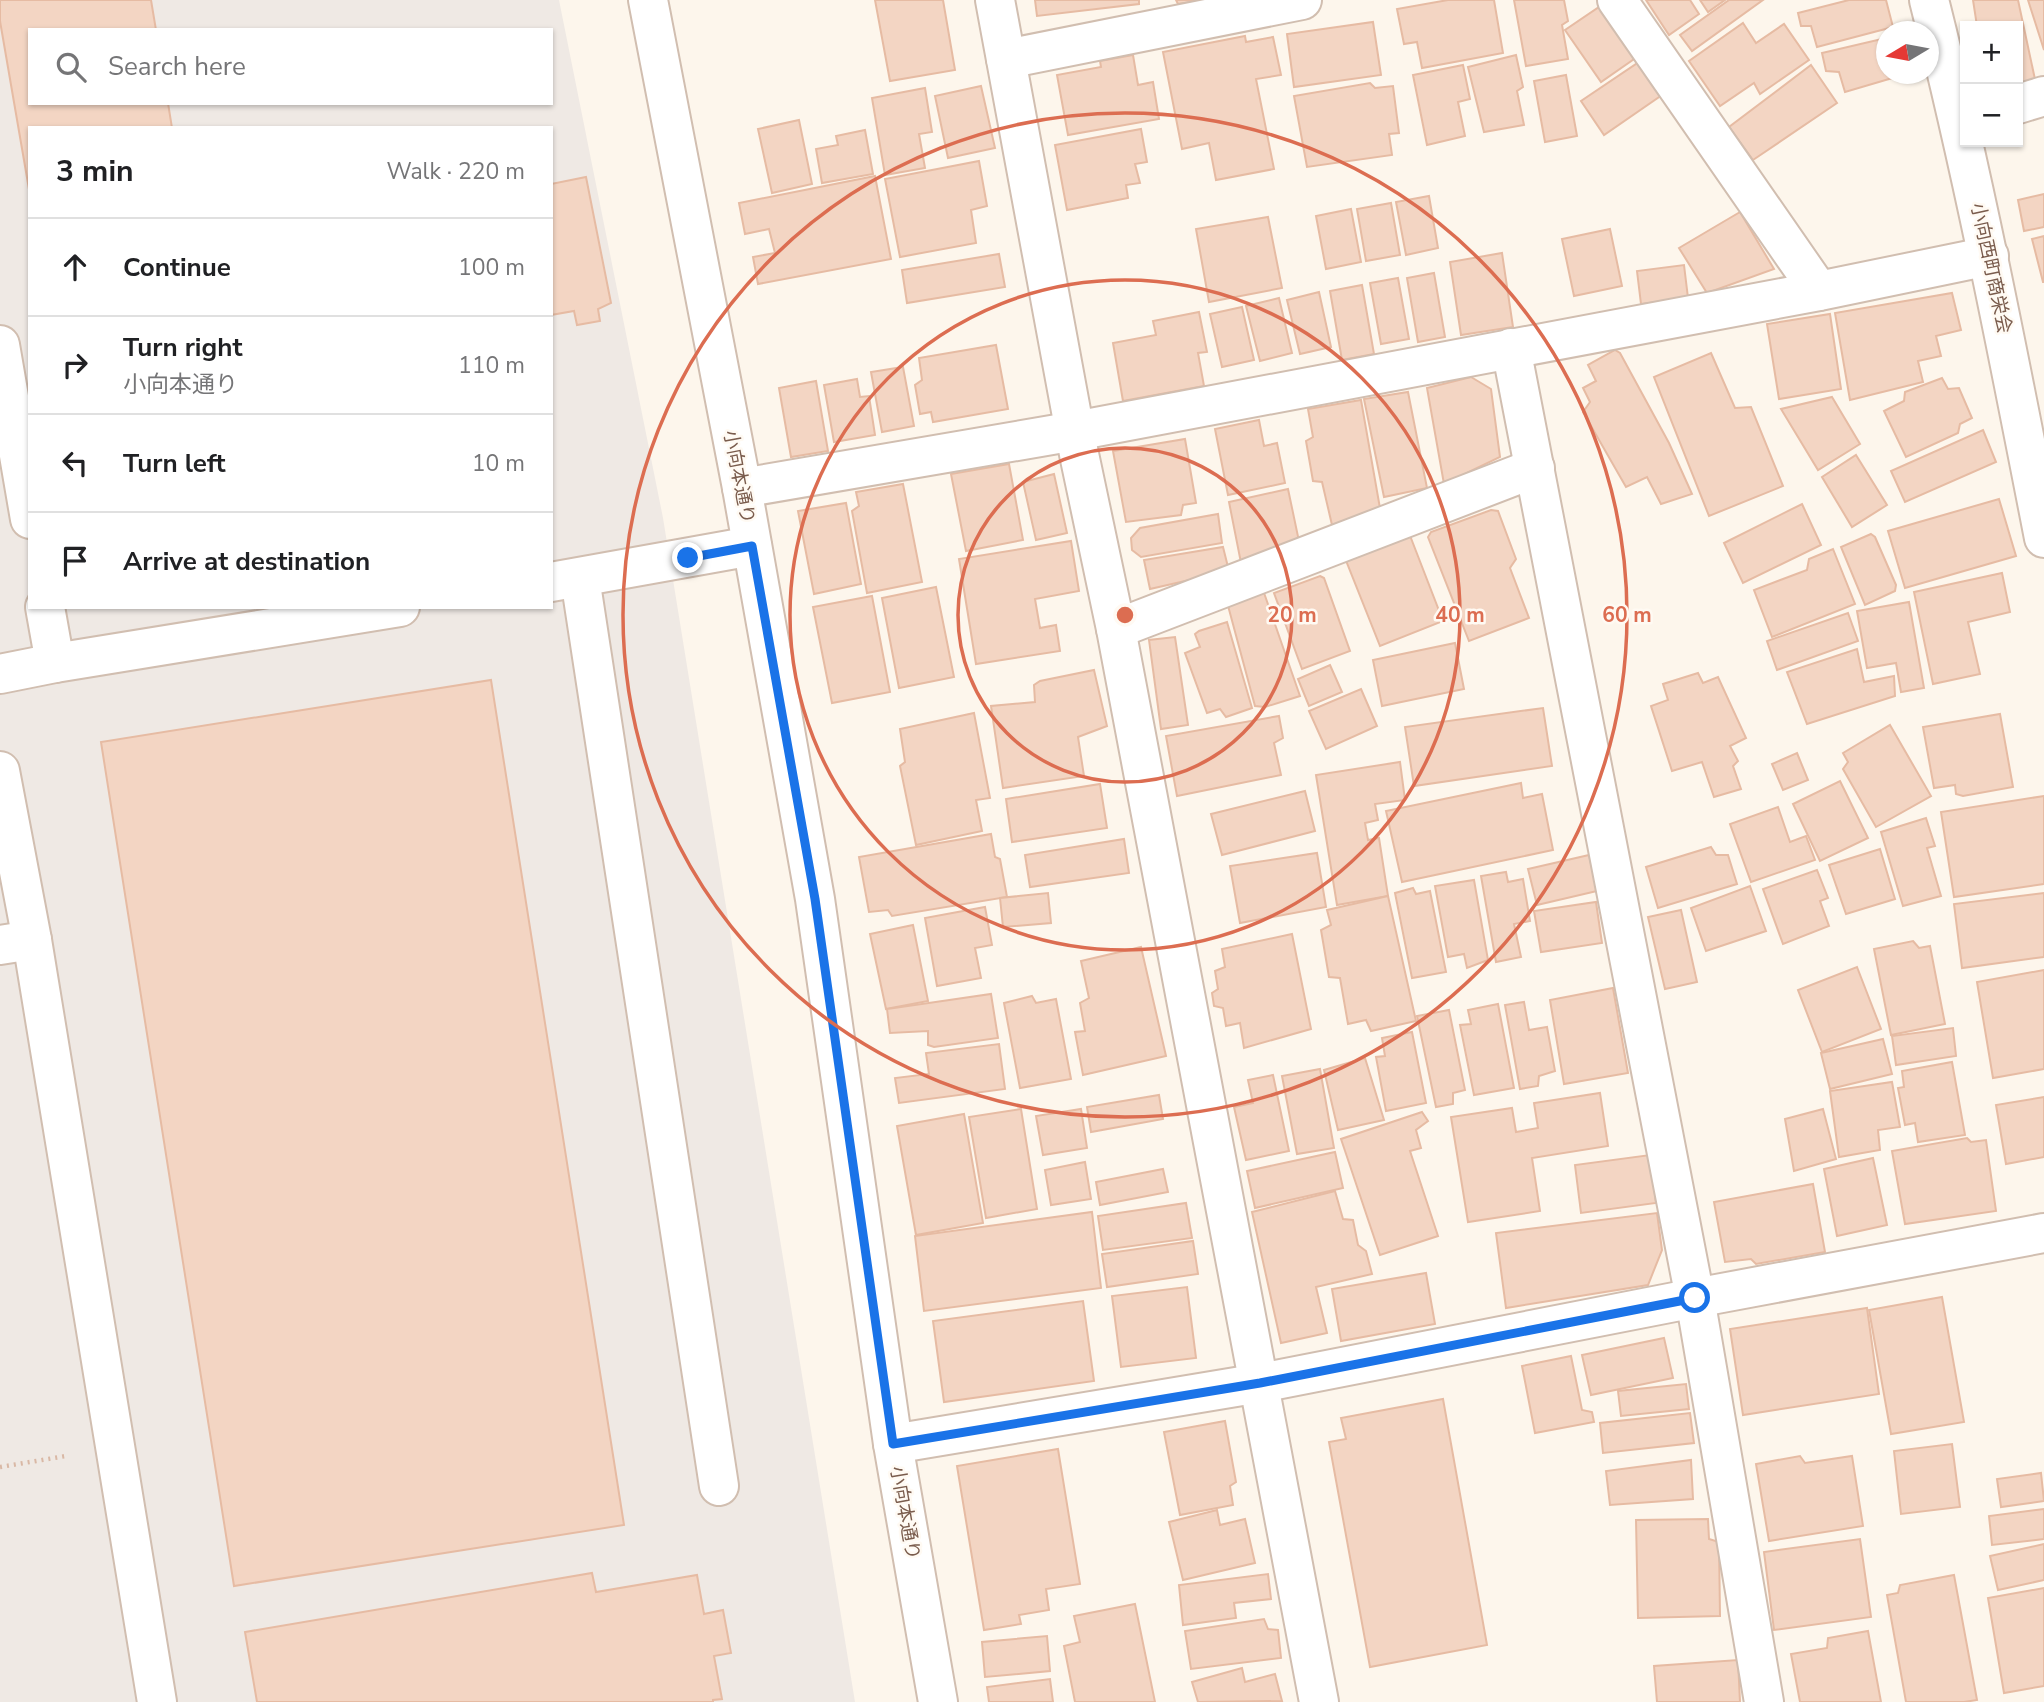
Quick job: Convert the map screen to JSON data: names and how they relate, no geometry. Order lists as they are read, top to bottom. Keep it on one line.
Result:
{"streets":{"street":["小向西町商栄会","小向本通り"]},"north":"left","page":{"map_buttons":["+","−"],"search":"Search here","heading":["3 min","Walk · 220 m"],"list":[["Continue","100 m"],["Turn right","小向本通り","110 m"],["Turn left","10 m"],"Arrive at destination"]},"rings":["20 m","40 m","60 m"]}
